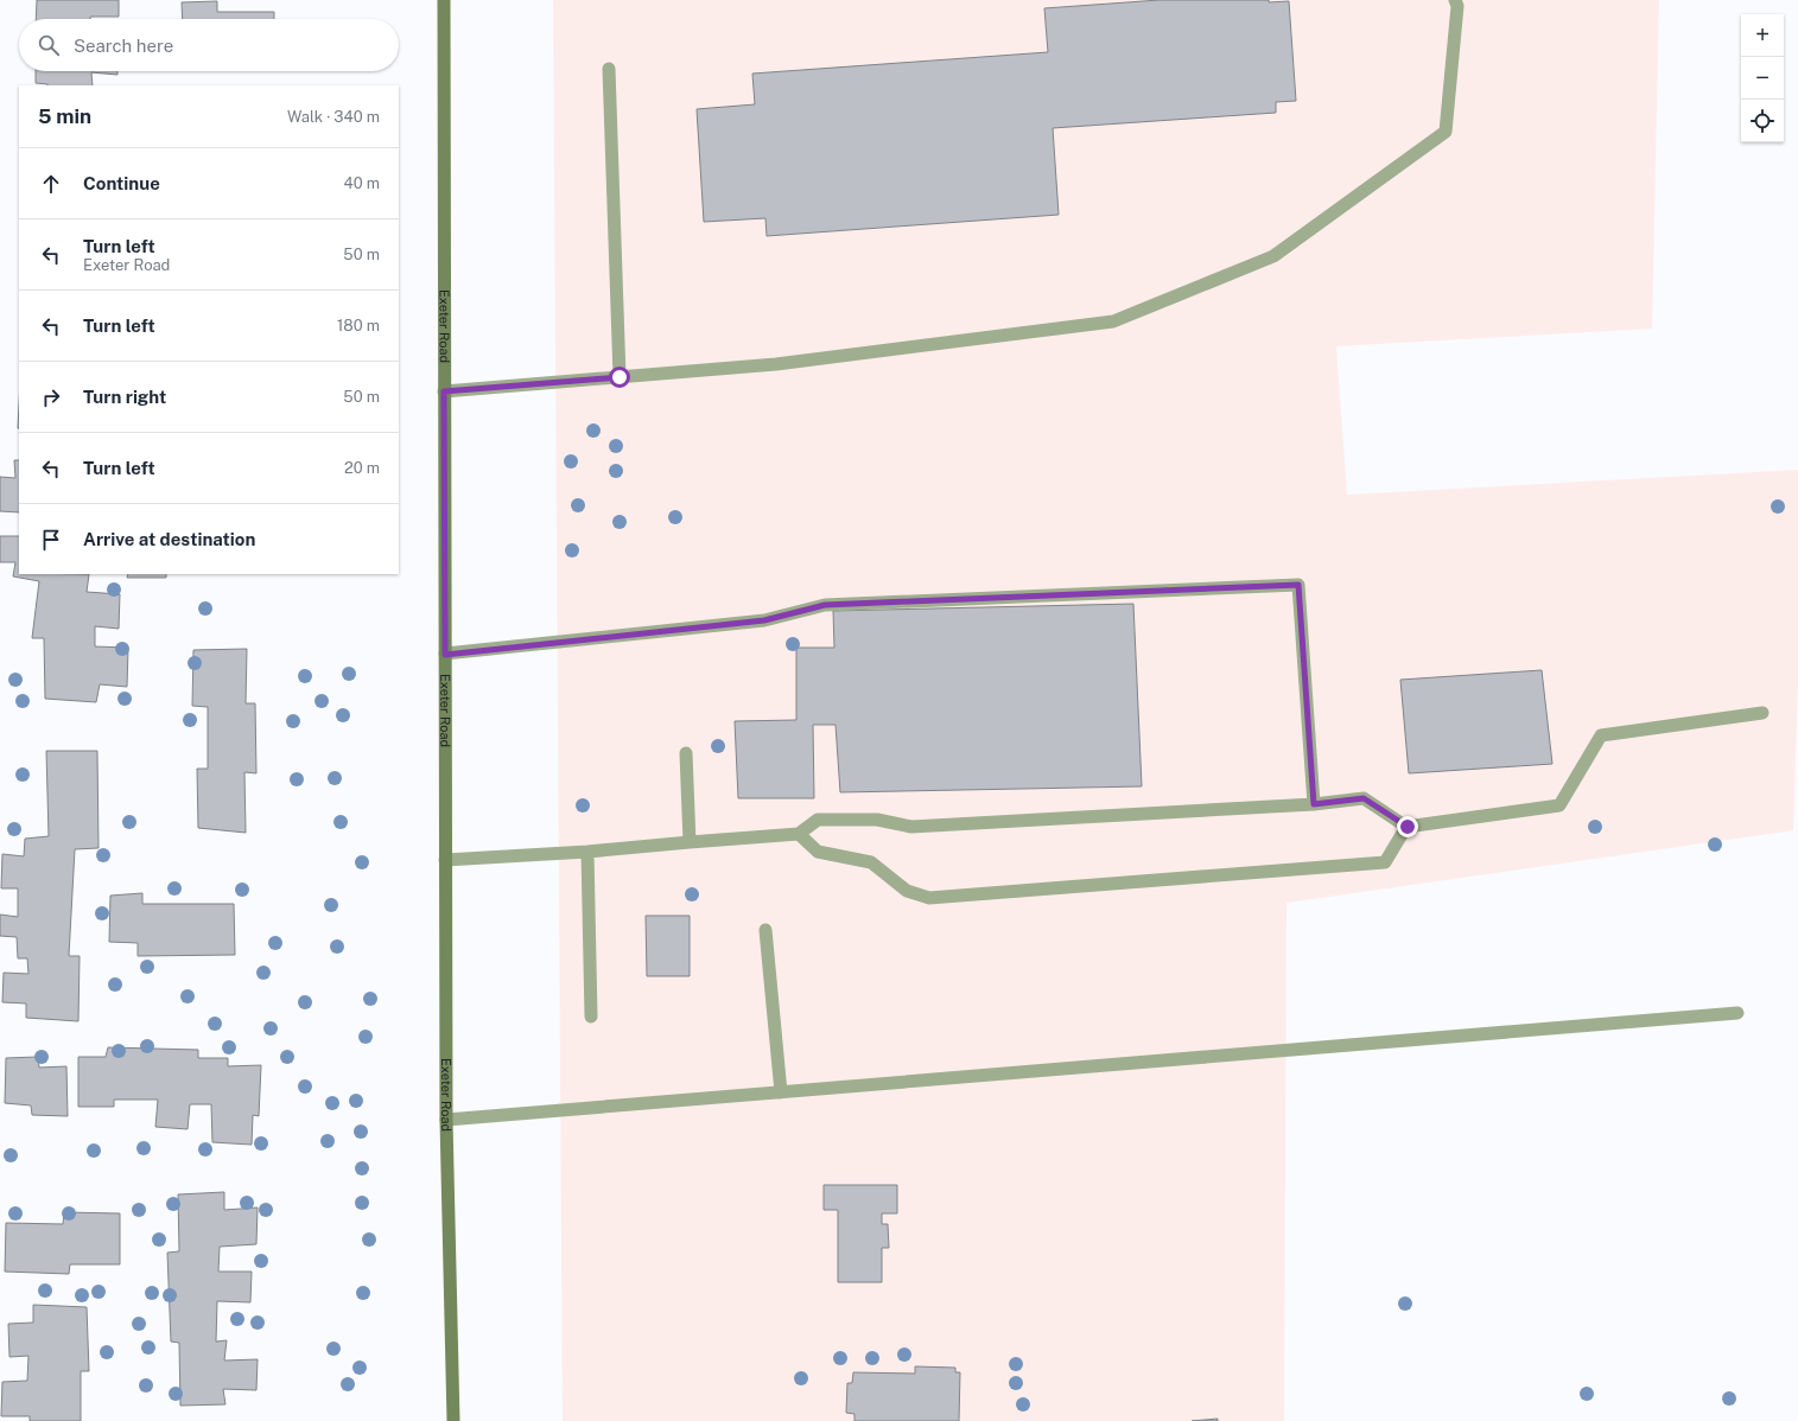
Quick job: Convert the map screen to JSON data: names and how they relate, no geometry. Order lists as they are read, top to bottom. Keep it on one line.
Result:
{"streets":{"main road":["Exeter Road"]},"page":{"map_buttons":["+","−"],"search":"Search here","heading":["5 min","Walk · 340 m"],"list":[["Continue","40 m"],["Turn left","Exeter Road","50 m"],["Turn left","180 m"],["Turn right","50 m"],["Turn left","20 m"],"Arrive at destination"]}}
